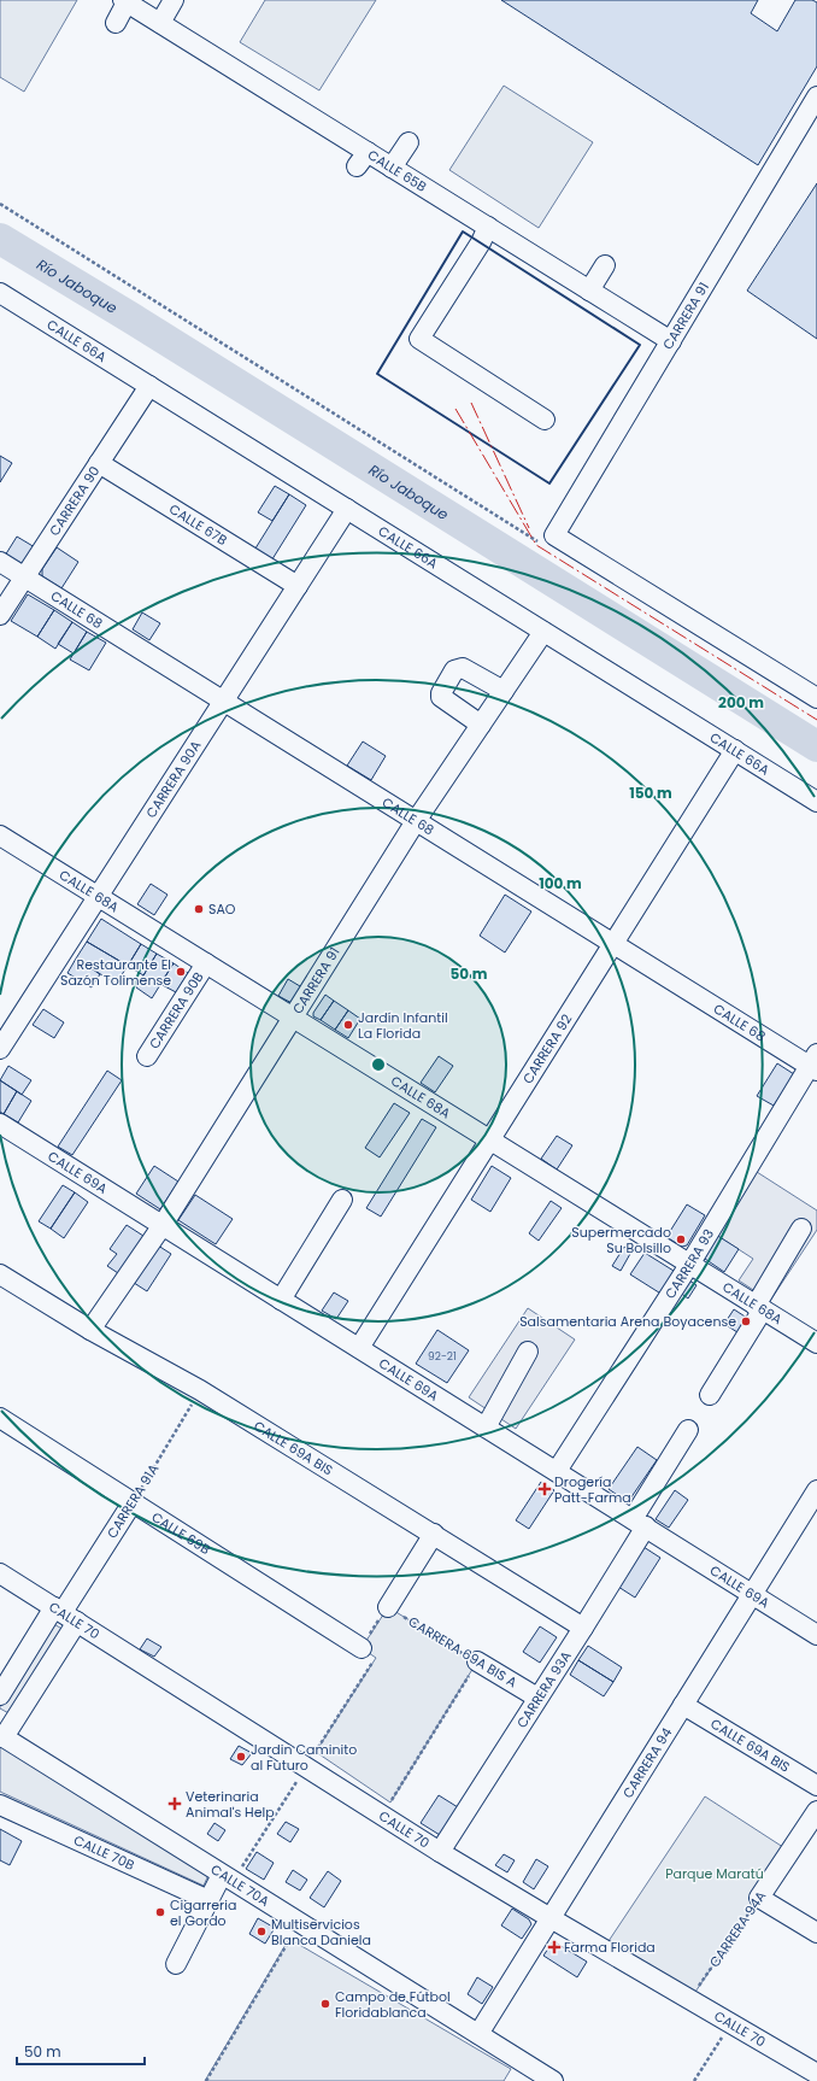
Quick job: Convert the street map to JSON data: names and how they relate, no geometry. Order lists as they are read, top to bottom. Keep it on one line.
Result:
{"streets":{"street":["CALLE 65B","CARRERA 91","CALLE 66A","CARRERA 90","CALLE 67B","CALLE 68","CARRERA 90A","CALLE 68A","CARRERA 90B","CARRERA 92","CALLE 69A","CARRERA 93","CALLE 69A BIS","CARRERA 91A","CALLE 69B","CALLE 70","CARRERA 69A BIS A","CARRERA 93A","CARRERA 94","CALLE 70B","CALLE 70A","CARRERA 94A"]},"crossings":[["CALLE 65B","CARRERA 91"],["CARRERA 91","CALLE 66A"],["CARRERA 91","CALLE 68"],["CARRERA 91","CALLE 68A"],["CARRERA 91","CALLE 69A"],["CARRERA 91","CALLE 69A BIS"],["CALLE 66A","CARRERA 90"],["CALLE 66A","CARRERA 90A"],["CALLE 66A","CARRERA 92"],["CARRERA 90","CALLE 67B"],["CARRERA 90","CALLE 68"],["CALLE 67B","CARRERA 90A"],["CALLE 68","CARRERA 90A"],["CALLE 68","CARRERA 92"],["CALLE 68","CARRERA 93"],["CARRERA 90A","CALLE 68A"],["CALLE 68A","CARRERA 90B"],["CALLE 68A","CARRERA 92"],["CALLE 68A","CARRERA 93"],["CARRERA 92","CALLE 69A"],["CALLE 69A","CARRERA 93"],["CALLE 69A","CARRERA 93A"],["CALLE 69A","CARRERA 94"],["CALLE 69A BIS","CARRERA 91A"],["CALLE 69A BIS","CARRERA 93A"],["CALLE 69A BIS","CARRERA 94"],["CARRERA 91A","CALLE 69B"],["CARRERA 91A","CALLE 70"],["CARRERA 91A","CALLE 70A"],["CALLE 70","CARRERA 93A"],["CALLE 70","CARRERA 94"],["CALLE 70","CARRERA 94A"],["CARRERA 69A BIS A","CARRERA 93A"],["CARRERA 94","CALLE 70A"]],"water":["Río Jaboque"],"parks":["Parque Maratú"],"places":{"other":["SAO","Restaurante El Sazón Tolimense","Jardín Infantil La Florida","Supermercado Su Bolsillo","Salsamentaria Arena Boyacense","Jardin Caminito al Futuro","Cigarreria el Gordo","Multiservicios Blanca Daniela","Campo de Fútbol Floridablanca"],"health":["Drogería Patt-Farma","Veterinaria Animal's Help","Farma Florida"]},"house_numbers":["92-21"],"scale_bar":"50 m","rings":["200 m","150 m","100 m","50 m"]}
